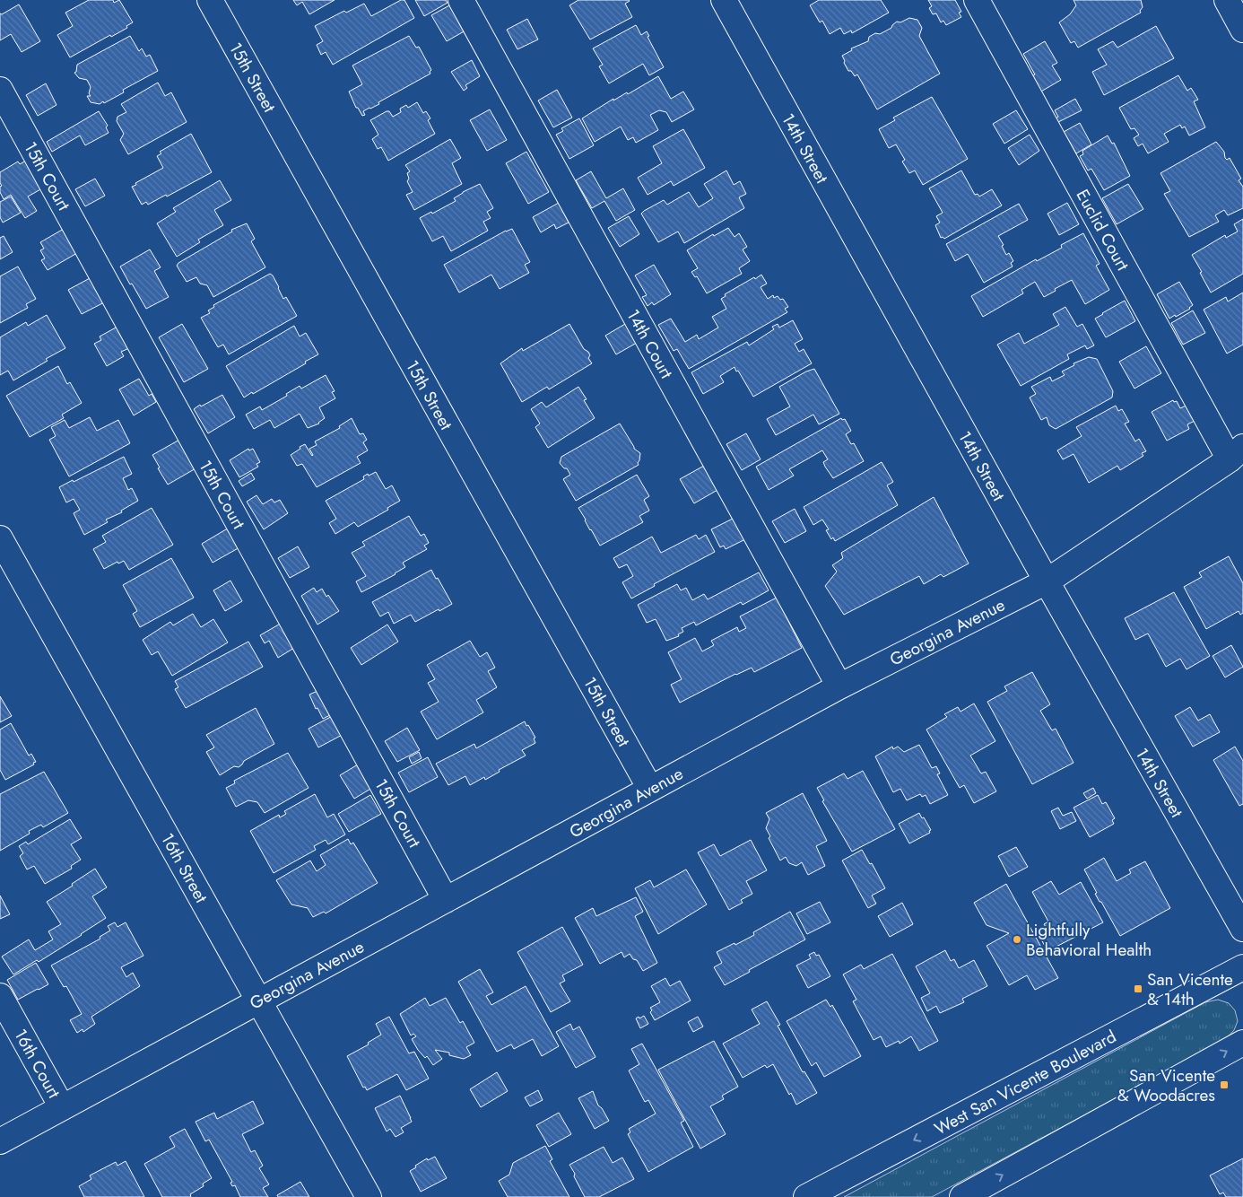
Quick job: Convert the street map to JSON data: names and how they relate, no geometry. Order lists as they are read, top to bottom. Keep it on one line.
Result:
{"streets":{"street":["15th Street","14th Street","15th Court","Euclid Court","14th Court","Georgina Avenue","16th Street","16th Court","West San Vicente Boulevard"]},"crossings":[["15th Street","Georgina Avenue"],["14th Street","Georgina Avenue"],["15th Court","Georgina Avenue"],["Euclid Court","Georgina Avenue"],["14th Court","Georgina Avenue"],["Georgina Avenue","16th Street"],["Georgina Avenue","16th Court"]],"places":{"other":["Lightfully Behavioral Health"],"transit":["San Vicente & 14th","San Vicente & Woodacres"]}}
